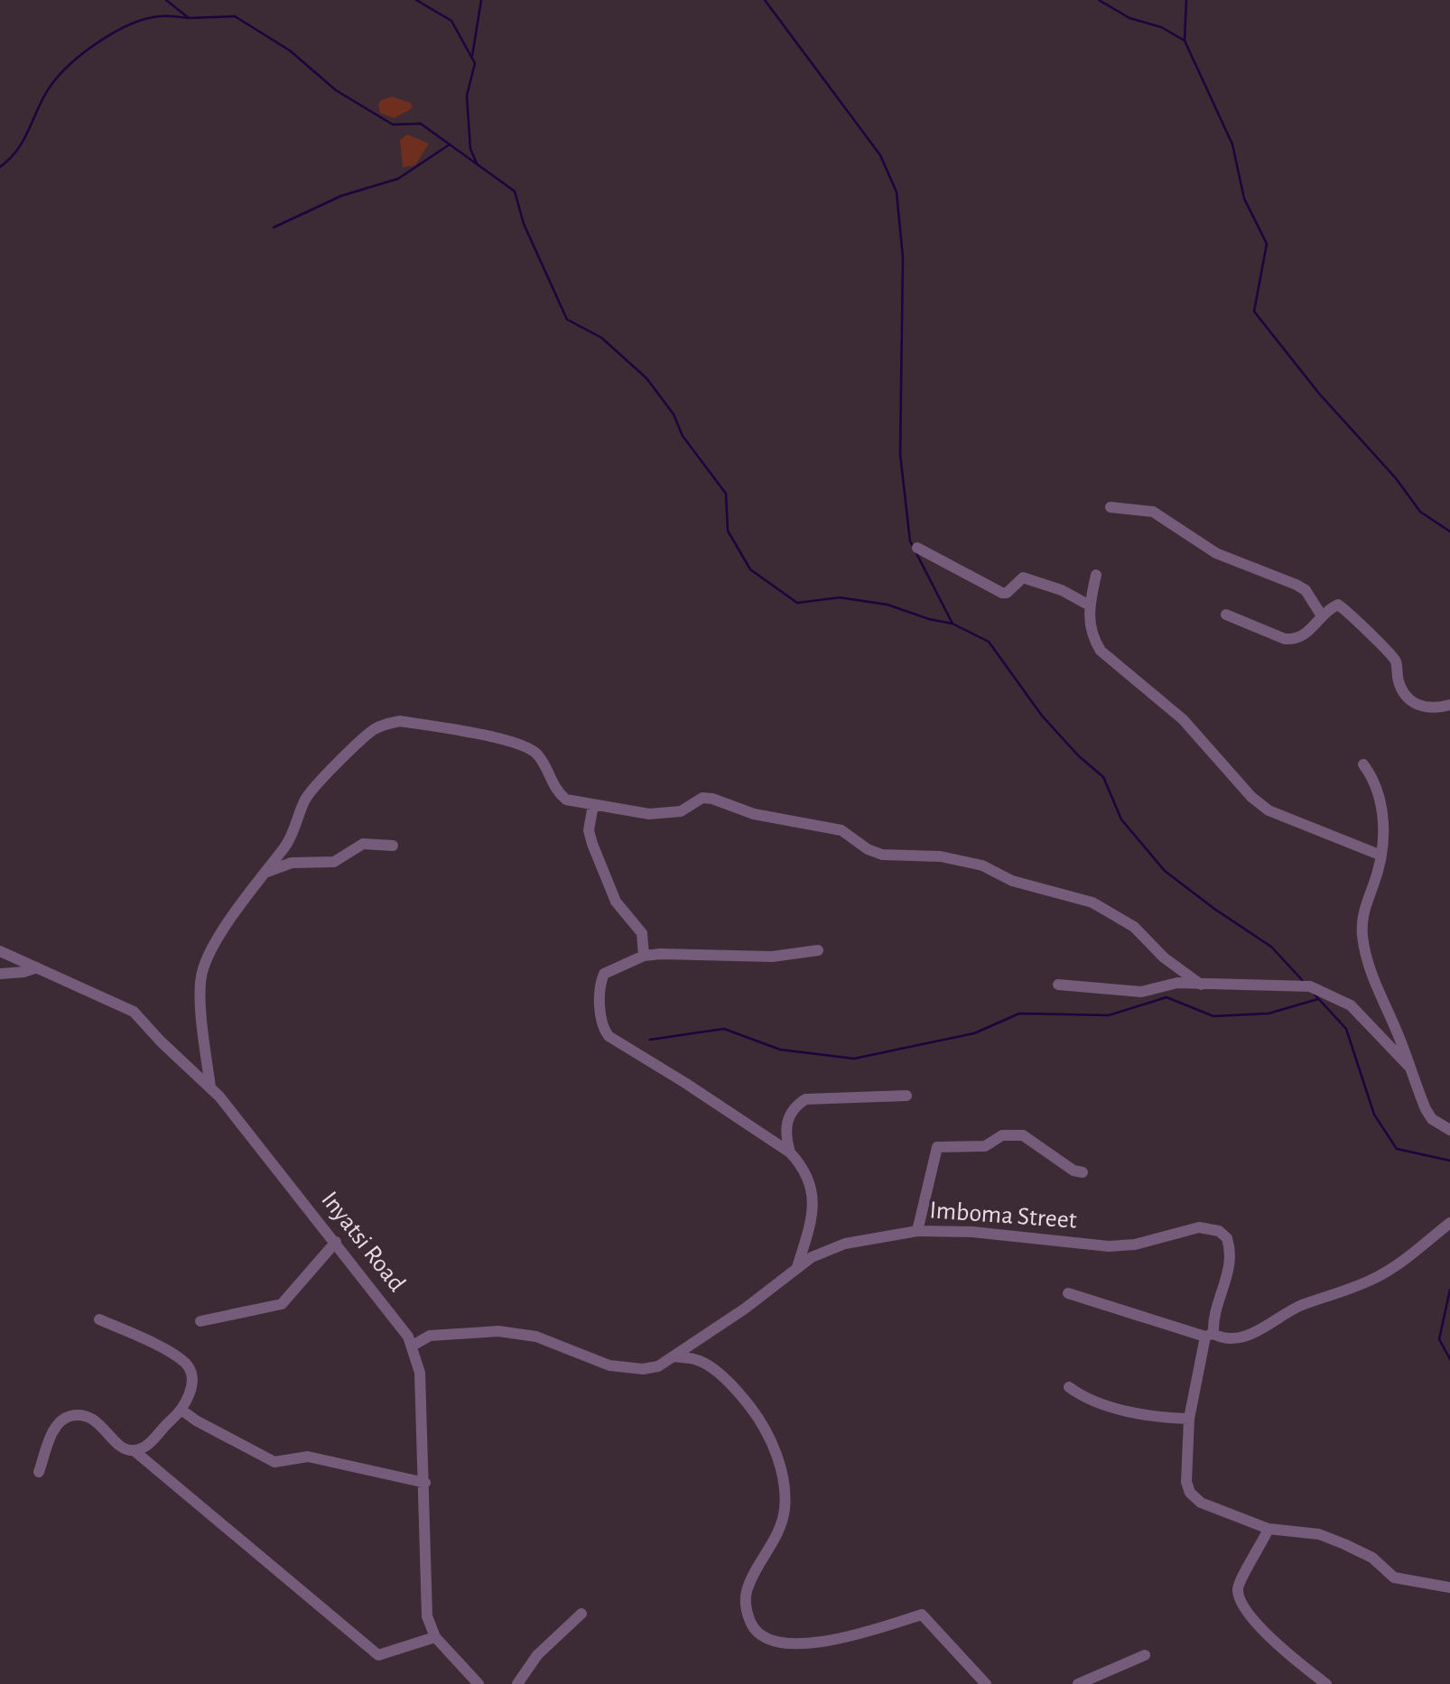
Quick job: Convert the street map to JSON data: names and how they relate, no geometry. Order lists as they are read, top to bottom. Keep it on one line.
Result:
{"streets":{"street":["Imboma Street","Inyatsi Road"]},"crossings":[["Imboma Street","Inyatsi Road"]]}
